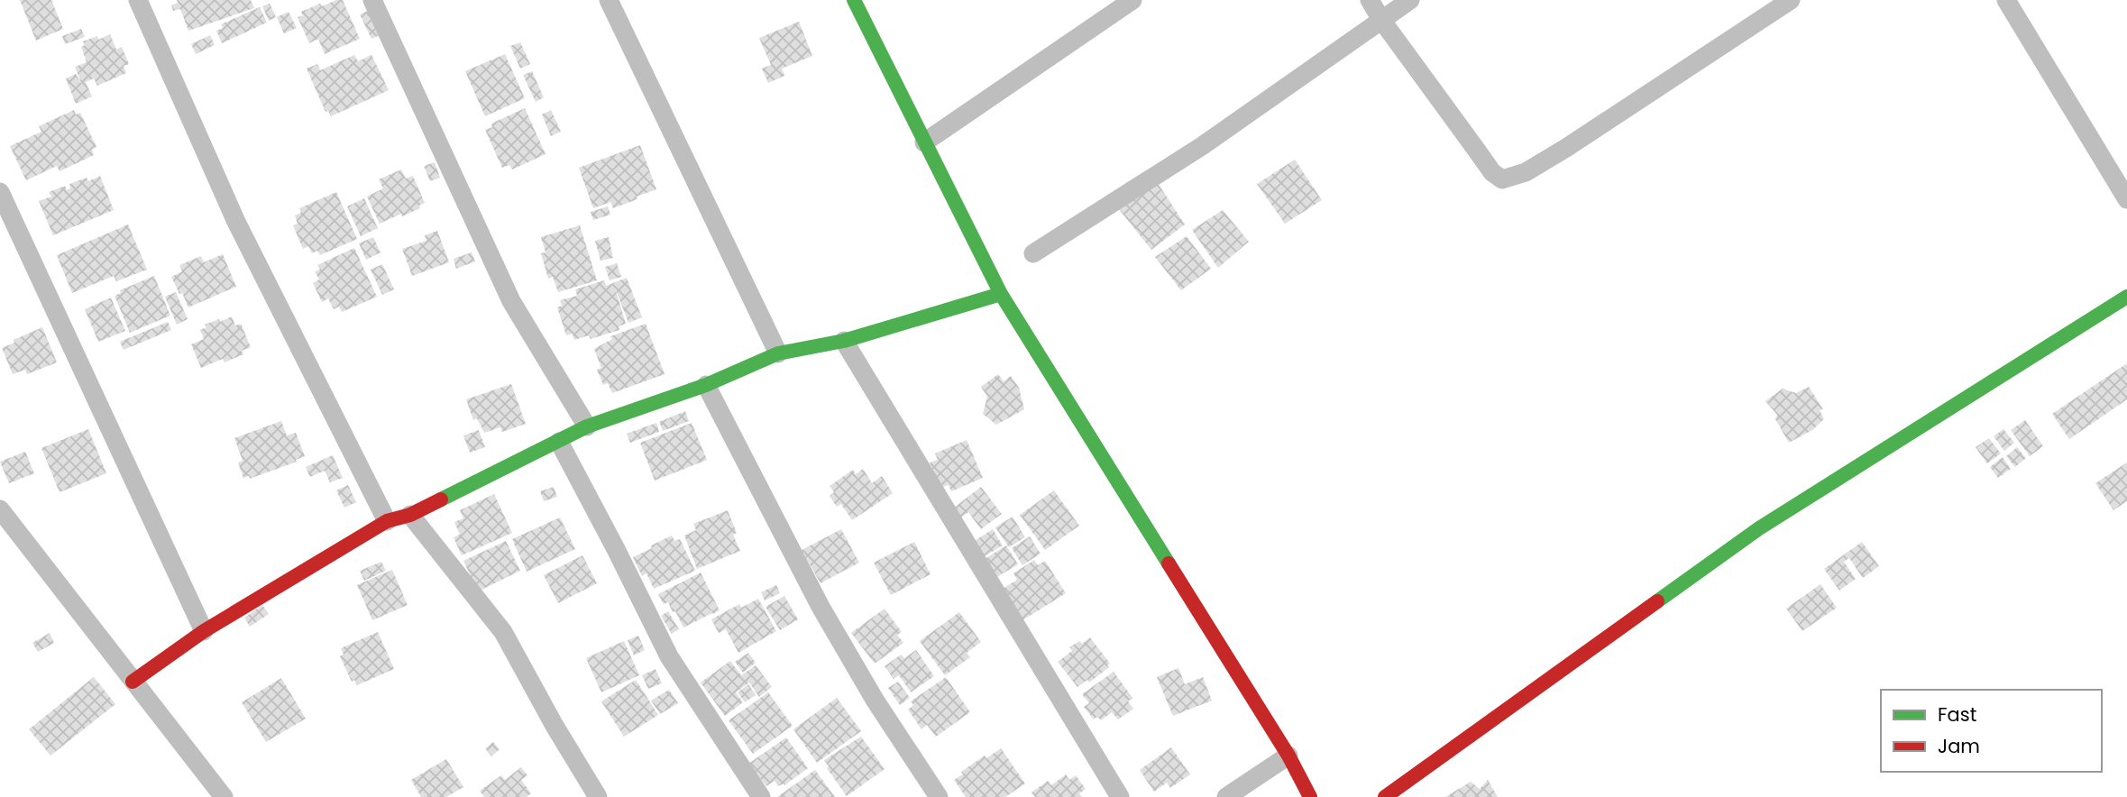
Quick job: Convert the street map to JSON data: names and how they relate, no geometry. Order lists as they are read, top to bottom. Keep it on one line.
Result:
{"legend":["Fast","Jam"]}
